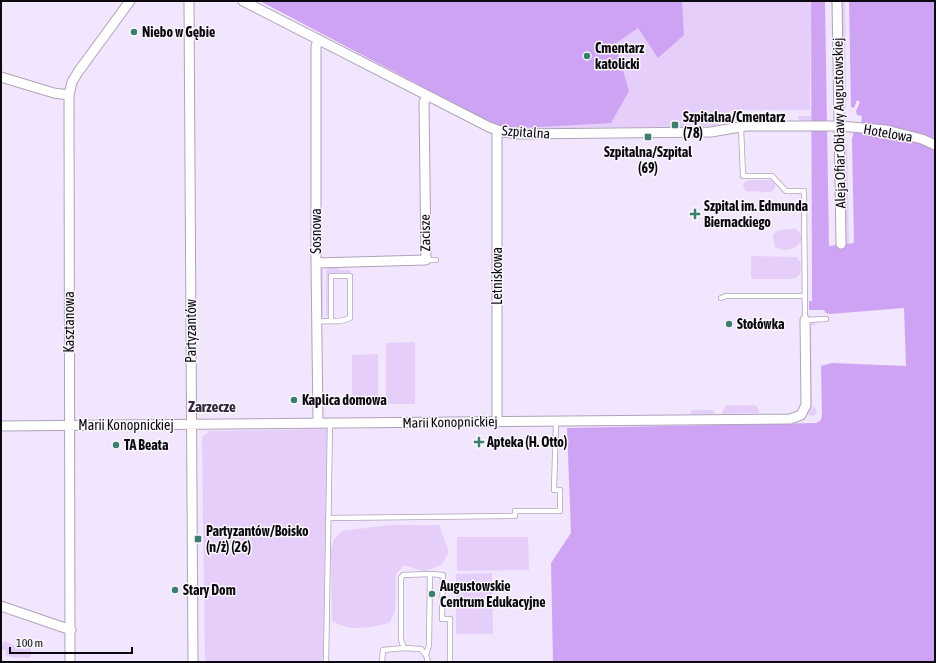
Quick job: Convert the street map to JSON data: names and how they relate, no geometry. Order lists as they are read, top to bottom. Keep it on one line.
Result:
{"streets":{"street":["Aleja Ofiar Obławy Augustowskiej","Szpitalna","Hotelowa","Sosnowa","Zacisze","Letniskowa","Kasztanowa","Partyzantów","Marii Konopnickiej"]},"crossings":[["Aleja Ofiar Obławy Augustowskiej","Szpitalna"],["Aleja Ofiar Obławy Augustowskiej","Hotelowa"],["Szpitalna","Hotelowa"],["Szpitalna","Sosnowa"],["Szpitalna","Zacisze"],["Szpitalna","Letniskowa"],["Sosnowa","Zacisze"],["Sosnowa","Marii Konopnickiej"],["Letniskowa","Marii Konopnickiej"],["Kasztanowa","Marii Konopnickiej"],["Partyzantów","Marii Konopnickiej"]],"districts":["Zarzecze"],"places":{"other":["Niebo w Gębie","Cmentarz katolicki","Stołówka","Kaplica domowa","TA Beata","Stary Dom","Augustowskie Centrum Edukacyjne"],"transit":["Szpitalna/Cmentarz (78)","Szpitalna/Szpital (69)","Partyzantów/Boisko (n/ż) (26)"],"health":["Szpital im. Edmunda Biernackiego","Apteka (H. Otto)"]},"scale_bar":"100 m"}
